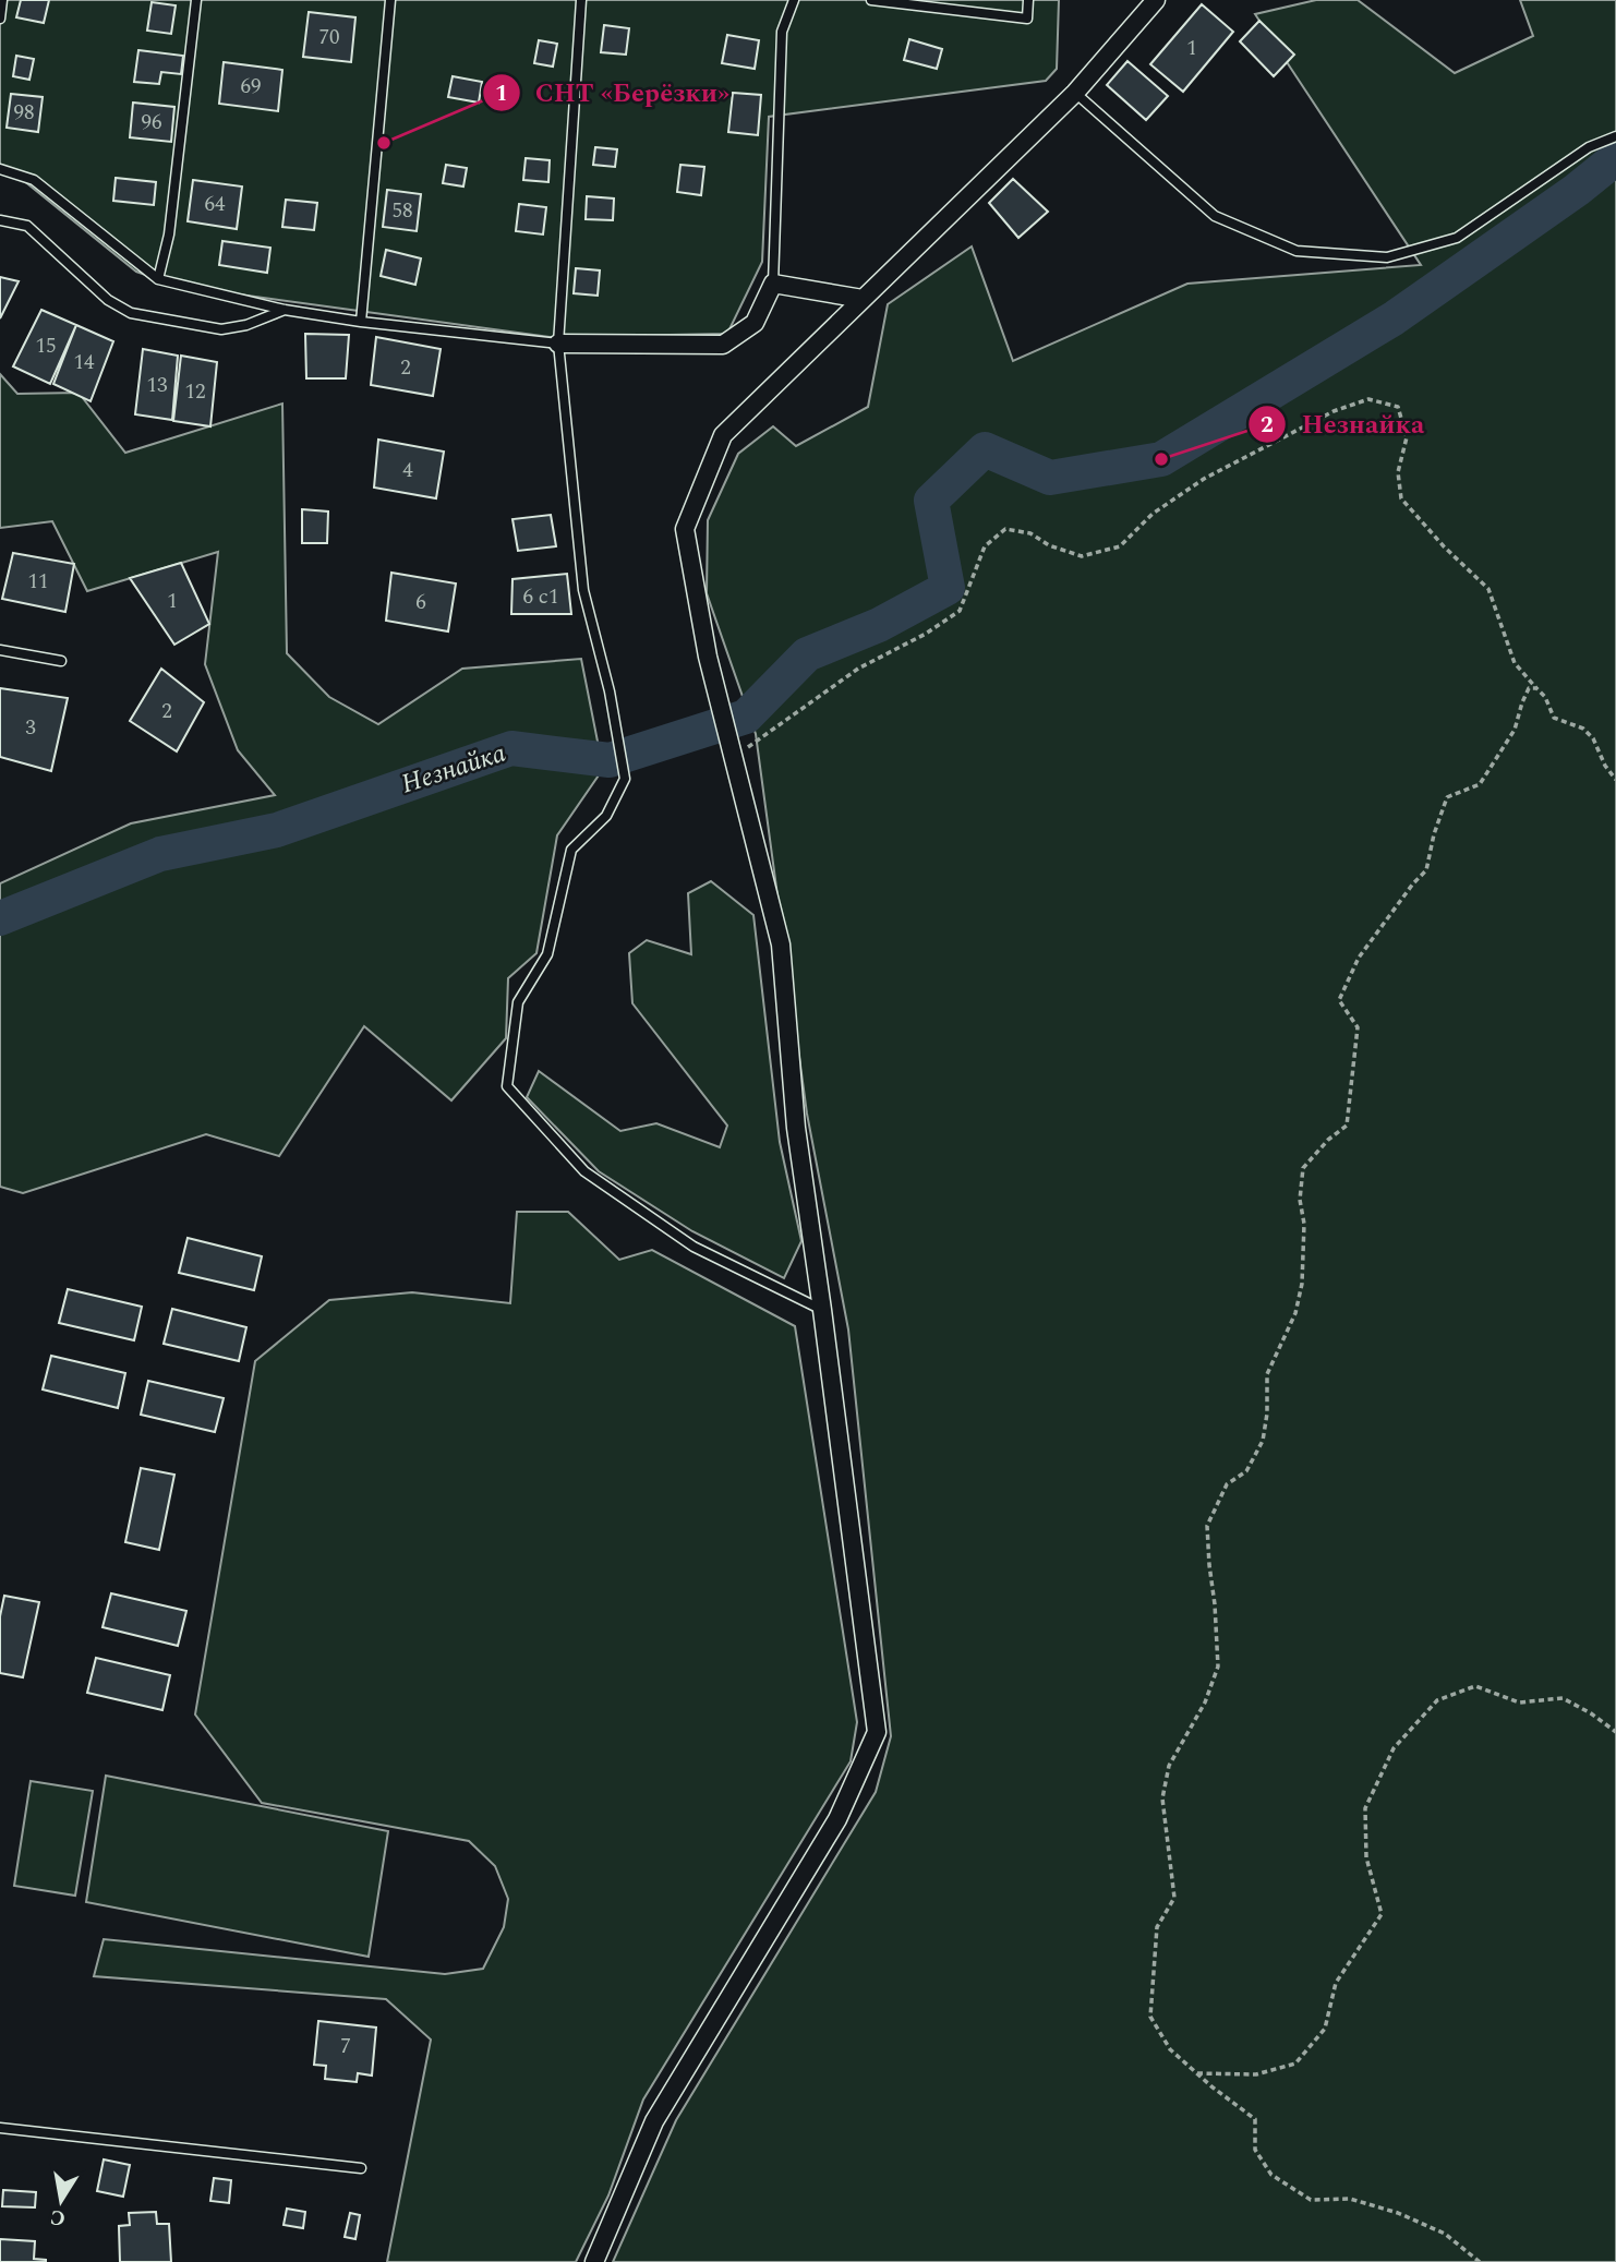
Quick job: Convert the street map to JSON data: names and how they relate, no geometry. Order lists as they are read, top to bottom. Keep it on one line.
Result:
{"water":["Незнайка"],"places":["СНТ «Берёзки»","Незнайка"],"house_numbers":["70","1","69","98","96","64","58","15","14","2","13","12","4","11","6 с1","1","6","2","3","7"],"north":"bottom"}
